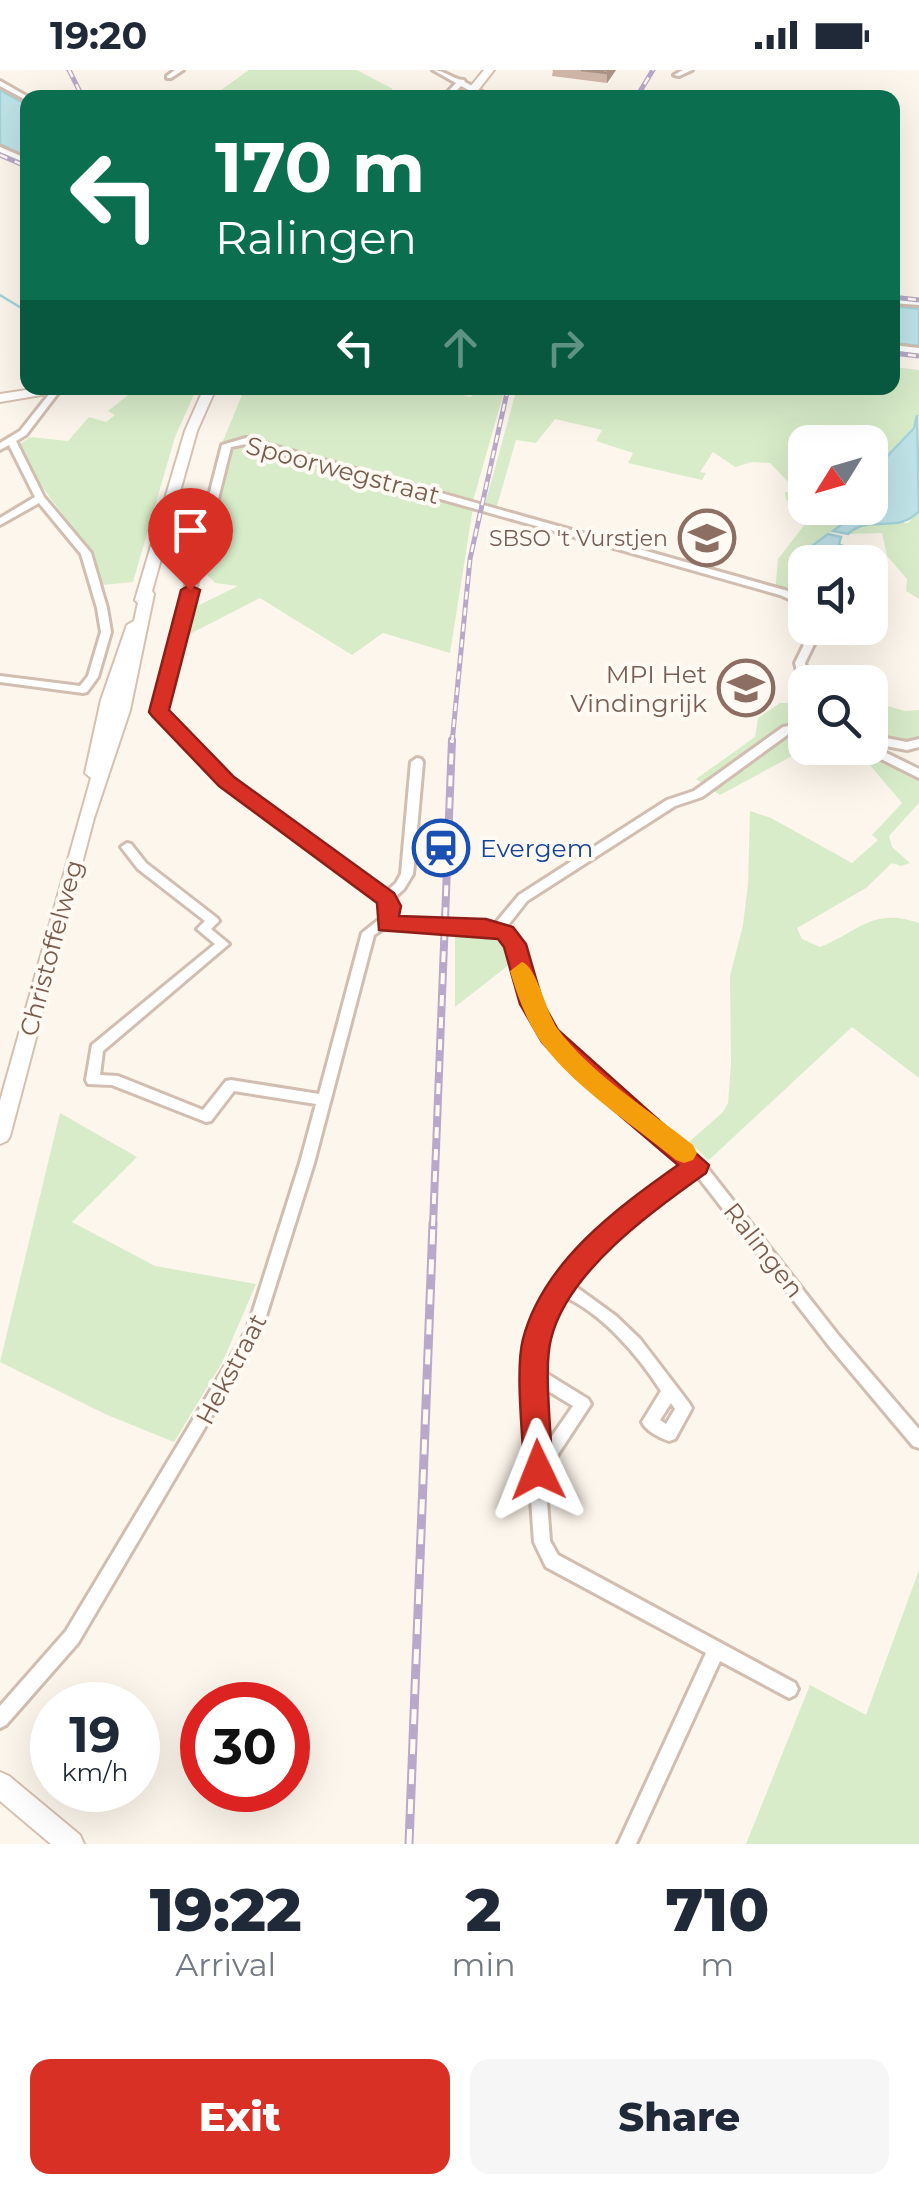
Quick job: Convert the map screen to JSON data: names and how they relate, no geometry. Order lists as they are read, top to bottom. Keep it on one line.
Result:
{"streets":{"main road":["Christoffelweg"],"street":["Spoorwegstraat","Ralingen","Hekstraat"]},"places":{"school or university":["SBSO 't Vurstjen","MPI Het Vindingrijk"],"station":["Evergem"]},"north":"bottom left","page":{"status":"19:20","turn":["170 m","Ralingen"],"speed":"19 km/h","limit":"30","eta":["19:22","Arrival","2","min","710","m"],"buttons":["Exit","Share"]}}
